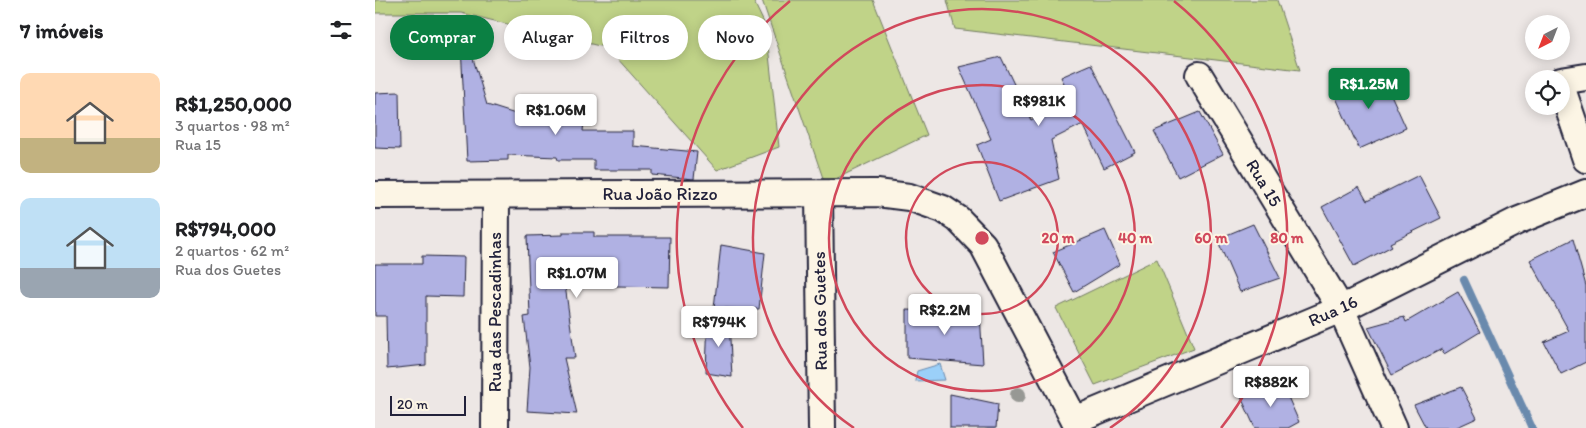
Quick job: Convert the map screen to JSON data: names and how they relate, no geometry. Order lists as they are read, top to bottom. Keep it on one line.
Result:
{"streets":{"street":["Rua 15","Rua João Rizzo","Rua dos Guetes","Rua 16","Rua das Pescadinhas"]},"crossings":[["Rua 15","Rua 16"],["Rua João Rizzo","Rua dos Guetes"],["Rua João Rizzo","Rua 16"],["Rua João Rizzo","Rua das Pescadinhas"]],"scale_bar":"20 m","north":"bottom left","page":{"heading":"7 imóveis","chip":["Comprar","Alugar","Filtros","Novo"],"list":[{"name":"R$1,250,000","note":"3 quartos · 98 m² · Rua 15"},{"name":"R$794,000","note":"2 quartos · 62 m² · Rua dos Guetes"}],"price":["R$1.25M","R$981K","R$1.06M","R$1.07M","R$2.2M","R$794K","R$882K"],"scale":"20 m"},"rings":["20 m","40 m","60 m","80 m"]}
